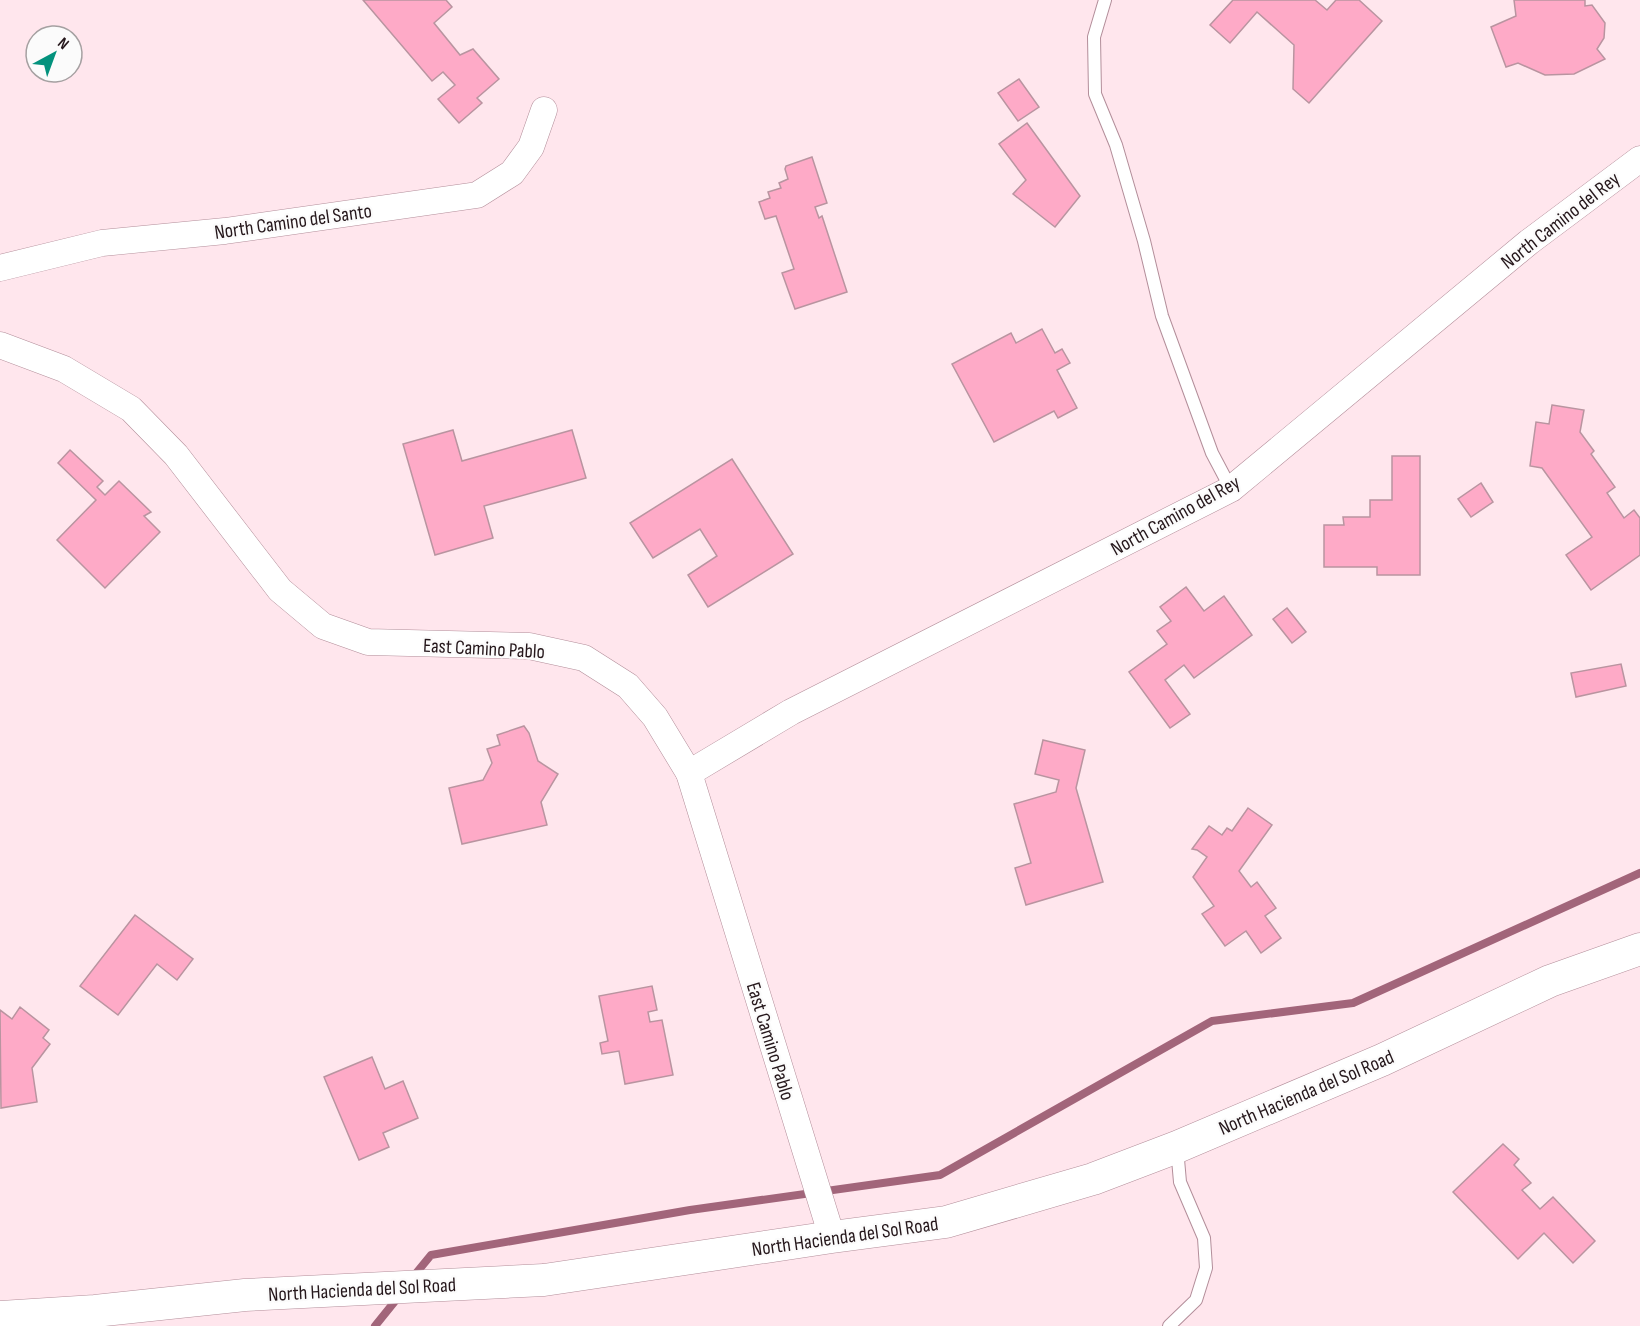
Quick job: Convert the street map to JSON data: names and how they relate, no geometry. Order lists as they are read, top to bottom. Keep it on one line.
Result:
{"streets":{"street":["North Camino del Rey","North Camino del Santo","East Camino Pablo","North Hacienda del Sol Road"]},"crossings":[["North Camino del Rey","East Camino Pablo"],["East Camino Pablo","North Hacienda del Sol Road"]],"north":"top right"}
